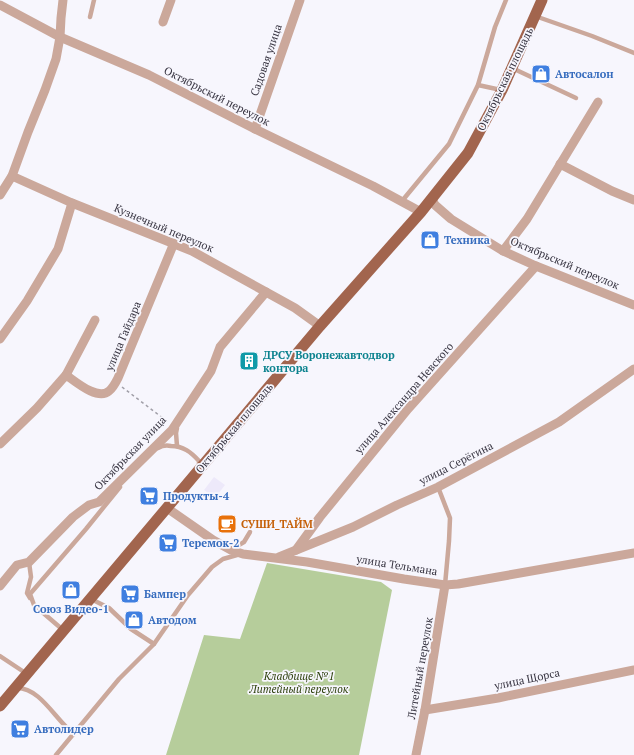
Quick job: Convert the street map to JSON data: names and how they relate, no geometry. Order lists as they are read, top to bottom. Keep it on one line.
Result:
{"streets":{"main road":["Октябрьская площадь"],"street":["Садовая улица","Октябрьский переулок","Кузнечный переулок","улица Гайдара","улица Александра Невского","Октябрьская улица","улица Серёгина","улица Тельмана","Литейный переулок","улица Щорса"]},"crossings":[["Садовая улица","Октябрьский переулок"],["Октябрьская площадь","Октябрьский переулок"],["Октябрьская площадь","Кузнечный переулок"],["Октябрьская площадь","улица Тельмана"],["Октябрьский переулок","улица Александра Невского"],["Кузнечный переулок","улица Гайдара"],["Кузнечный переулок","Октябрьская улица"],["улица Александра Невского","улица Серёгина"],["улица Серёгина","улица Тельмана"],["улица Тельмана","Литейный переулок"],["Литейный переулок","улица Щорса"]],"parks":["Кладбище №1 Литейный переулок"],"places":{"shop":["Автосалон","Техника","Союз Видео-1","Автодом"],"building":["ДРСУ Воронежавтодвор контора"],"supermarket":["Продукты-4","Теремок-2","Бампер","Автолидер"],"cafe":["СУШИ_ТАЙМ"]}}
